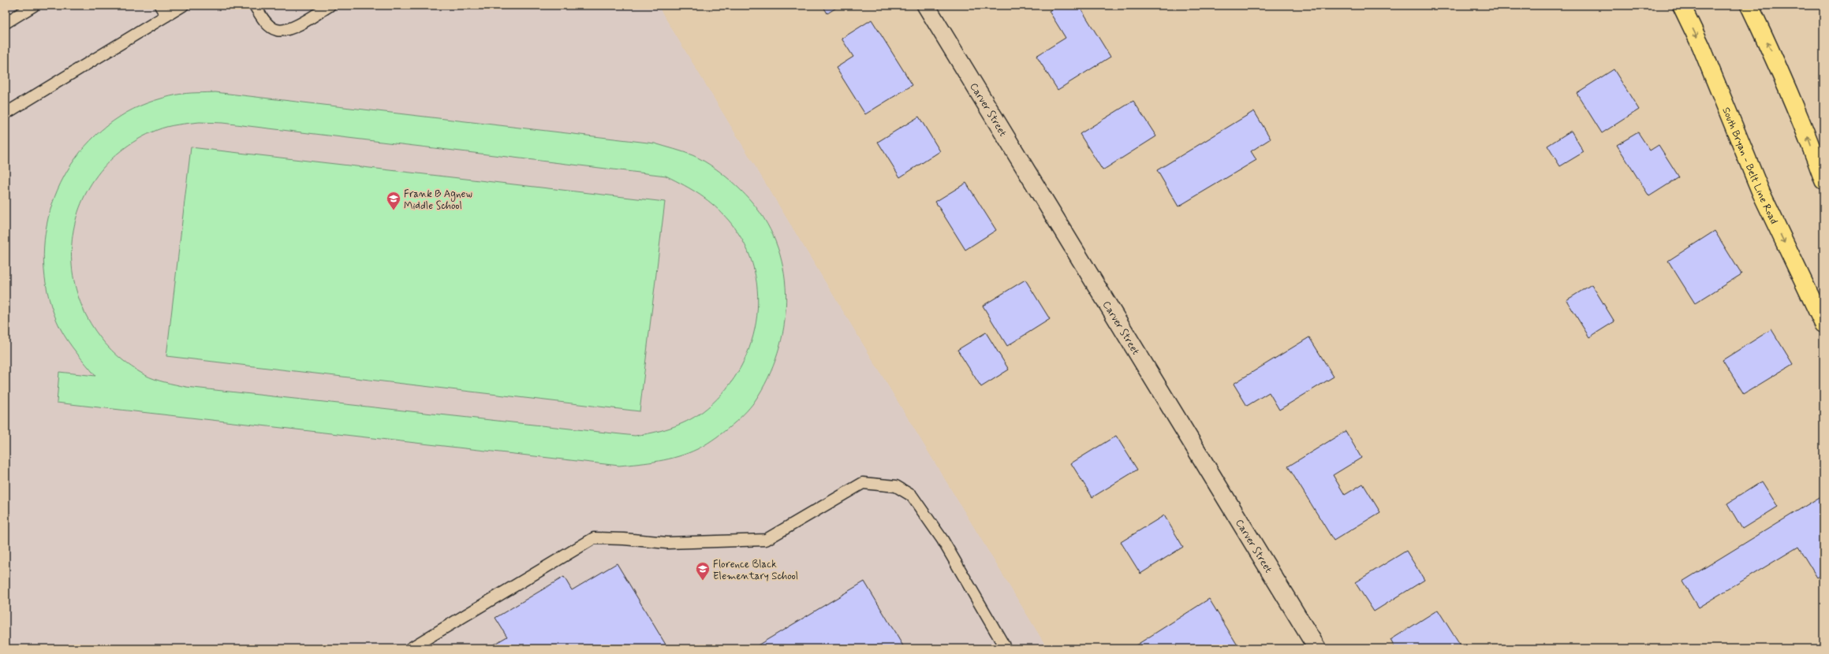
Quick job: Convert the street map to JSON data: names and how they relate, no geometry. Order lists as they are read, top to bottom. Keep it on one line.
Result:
{"streets":{"main road":["South Bryan - Belt Line Road"],"street":["Carver Street"]},"places":{"school or university":["Frank B Agnew Middle School","Florence Black Elementary School"]}}
